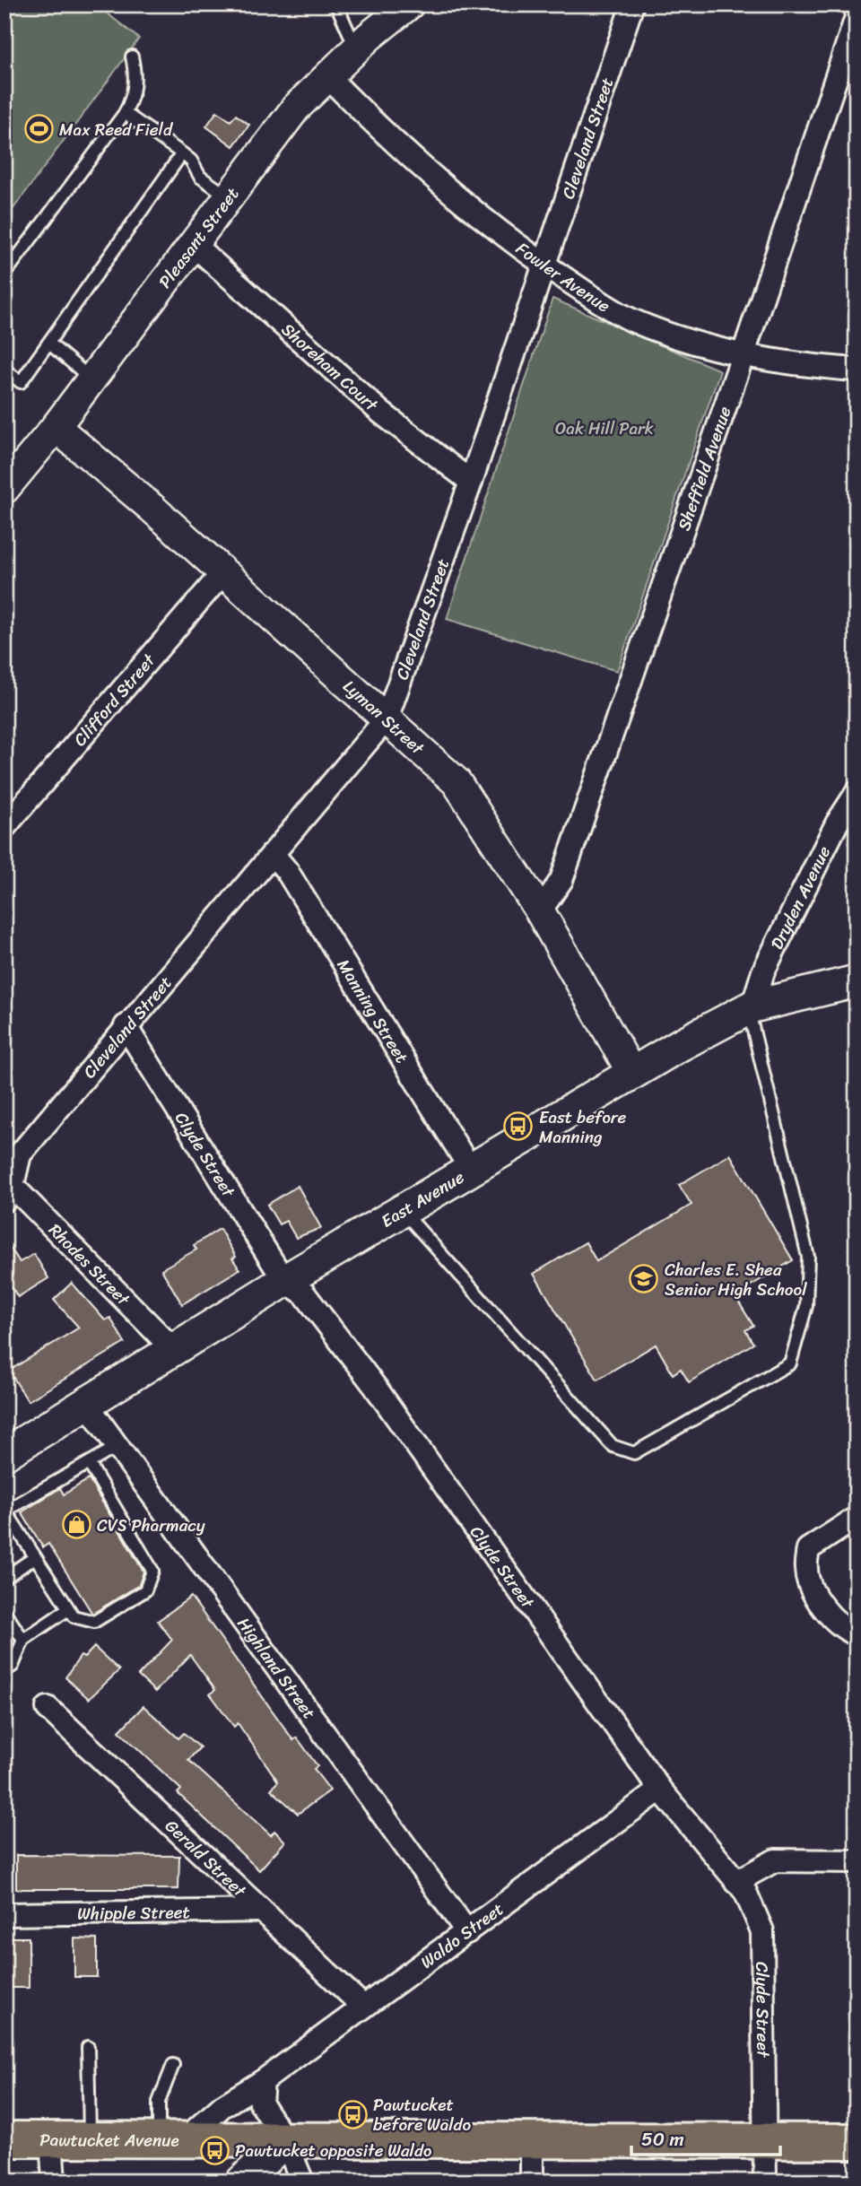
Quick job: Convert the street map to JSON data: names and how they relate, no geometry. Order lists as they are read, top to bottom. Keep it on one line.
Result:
{"streets":{"main road":["East Avenue","Pawtucket Avenue"],"street":["Cleveland Street","Pleasant Street","Fowler Avenue","Shoreham Court","Sheffield Avenue","Clifford Street","Lyman Street","Dryden Avenue","Manning Street","Clyde Street","Rhodes Street","Highland Street","Gerald Street","Whipple Street","Waldo Street"]},"crossings":[["Cleveland Street","Fowler Avenue"],["Cleveland Street","Shoreham Court"],["Cleveland Street","Lyman Street"],["Cleveland Street","Manning Street"],["Cleveland Street","Clyde Street"],["Cleveland Street","Rhodes Street"],["Pleasant Street","Fowler Avenue"],["Pleasant Street","Shoreham Court"],["Pleasant Street","Lyman Street"],["Fowler Avenue","Sheffield Avenue"],["Sheffield Avenue","Lyman Street"],["Clifford Street","Lyman Street"],["Lyman Street","East Avenue"],["Dryden Avenue","East Avenue"],["Manning Street","East Avenue"],["Clyde Street","East Avenue"],["Clyde Street","Waldo Street"],["Clyde Street","Pawtucket Avenue"],["East Avenue","Rhodes Street"],["East Avenue","Highland Street"],["Highland Street","Waldo Street"],["Gerald Street","Whipple Street"],["Gerald Street","Waldo Street"],["Waldo Street","Pawtucket Avenue"]],"parks":["Oak Hill Park"],"places":{"sports":["Max Reed Field"],"bus stop":["East before Manning","Pawtucket before Waldo","Pawtucket opposite Waldo"],"school or university":["Charles E. Shea Senior High School"],"shop":["CVS Pharmacy"]},"scale_bar":"50 m"}
